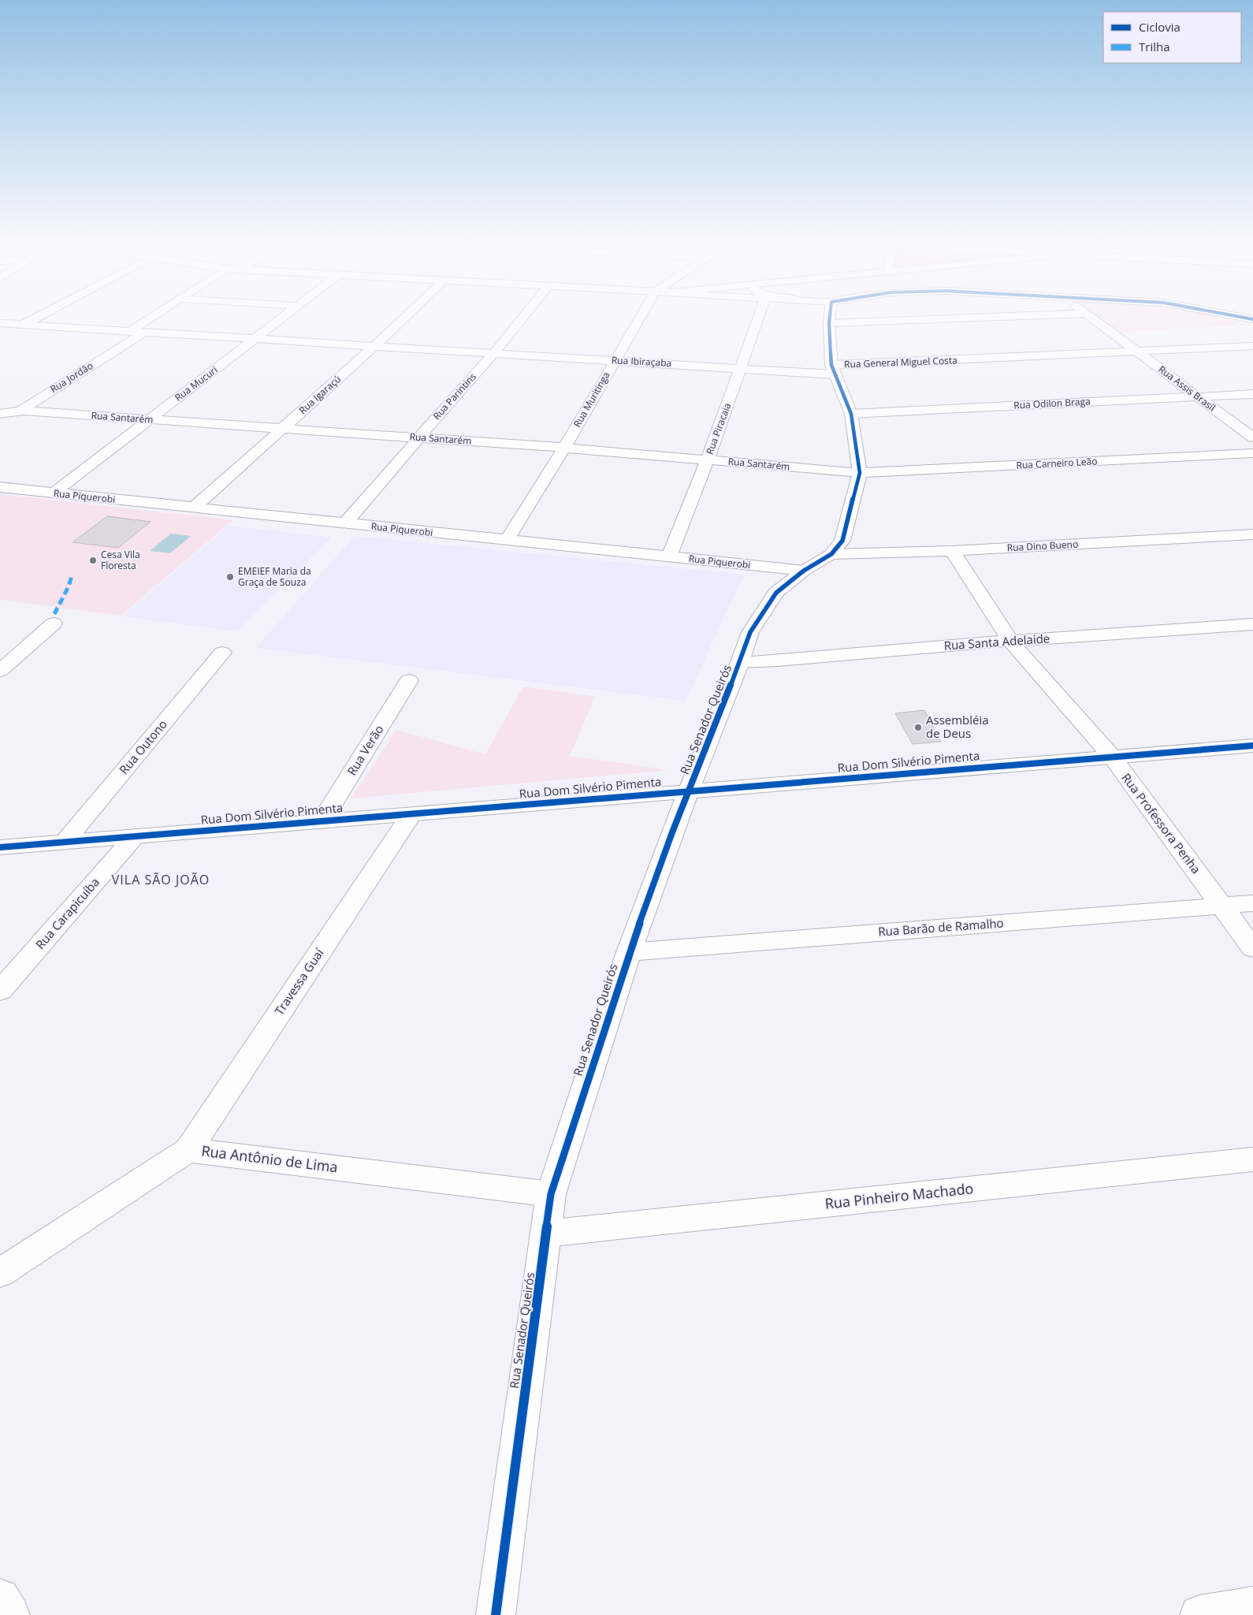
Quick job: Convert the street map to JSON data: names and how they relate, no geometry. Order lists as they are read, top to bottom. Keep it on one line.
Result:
{"streets":{"street":["Rua Ibiraçaba","Rua General Miguel Costa","Rua Jordão","Rua Mucuri","Rua Assis Brasil","Rua Igaraçú","Rua Parintins","Rua Muritinga","Rua Odilon Braga","Rua Santarém","Rua Piracaia","Rua Carneiro Leão","Rua Piquerobi","Rua Dino Bueno","Rua Santa Adelaide","Rua Senador Queirós","Rua Outono","Rua Verão","Rua Dom Silvério Pimenta","Rua Professora Penha","Rua Carapicuíba","Rua Barão de Ramalho","Travessa Guaí","Rua Antônio de Lima","Rua Pinheiro Machado"]},"crossings":[["Rua Ibiraçaba","Rua General Miguel Costa"],["Rua Ibiraçaba","Rua Jordão"],["Rua Ibiraçaba","Rua Mucuri"],["Rua Ibiraçaba","Rua Igaraçú"],["Rua Ibiraçaba","Rua Parintins"],["Rua Ibiraçaba","Rua Muritinga"],["Rua Ibiraçaba","Rua Piracaia"],["Rua Ibiraçaba","Rua Senador Queirós"],["Rua General Miguel Costa","Rua Assis Brasil"],["Rua General Miguel Costa","Rua Senador Queirós"],["Rua Jordão","Rua Santarém"],["Rua Mucuri","Rua Santarém"],["Rua Mucuri","Rua Piquerobi"],["Rua Assis Brasil","Rua Odilon Braga"],["Rua Igaraçú","Rua Santarém"],["Rua Igaraçú","Rua Piquerobi"],["Rua Parintins","Rua Santarém"],["Rua Parintins","Rua Piquerobi"],["Rua Muritinga","Rua Santarém"],["Rua Muritinga","Rua Piquerobi"],["Rua Odilon Braga","Rua Senador Queirós"],["Rua Santarém","Rua Piracaia"],["Rua Santarém","Rua Carneiro Leão"],["Rua Santarém","Rua Senador Queirós"],["Rua Piracaia","Rua Piquerobi"],["Rua Carneiro Leão","Rua Senador Queirós"],["Rua Piquerobi","Rua Senador Queirós"],["Rua Dino Bueno","Rua Senador Queirós"],["Rua Dino Bueno","Rua Professora Penha"],["Rua Santa Adelaide","Rua Senador Queirós"],["Rua Santa Adelaide","Rua Professora Penha"],["Rua Senador Queirós","Rua Dom Silvério Pimenta"],["Rua Senador Queirós","Rua Barão de Ramalho"],["Rua Senador Queirós","Rua Antônio de Lima"],["Rua Senador Queirós","Rua Pinheiro Machado"],["Rua Outono","Rua Dom Silvério Pimenta"],["Rua Verão","Rua Dom Silvério Pimenta"],["Rua Dom Silvério Pimenta","Rua Professora Penha"],["Rua Dom Silvério Pimenta","Rua Carapicuíba"],["Rua Dom Silvério Pimenta","Travessa Guaí"],["Rua Professora Penha","Rua Barão de Ramalho"],["Travessa Guaí","Rua Antônio de Lima"]],"districts":["VILA SÃO JOÃO"],"places":["Cesa Vila Floresta","EMEIEF Maria da Graça de Souza","Assembléia de Deus"],"legend":["Ciclovia","Trilha"]}
